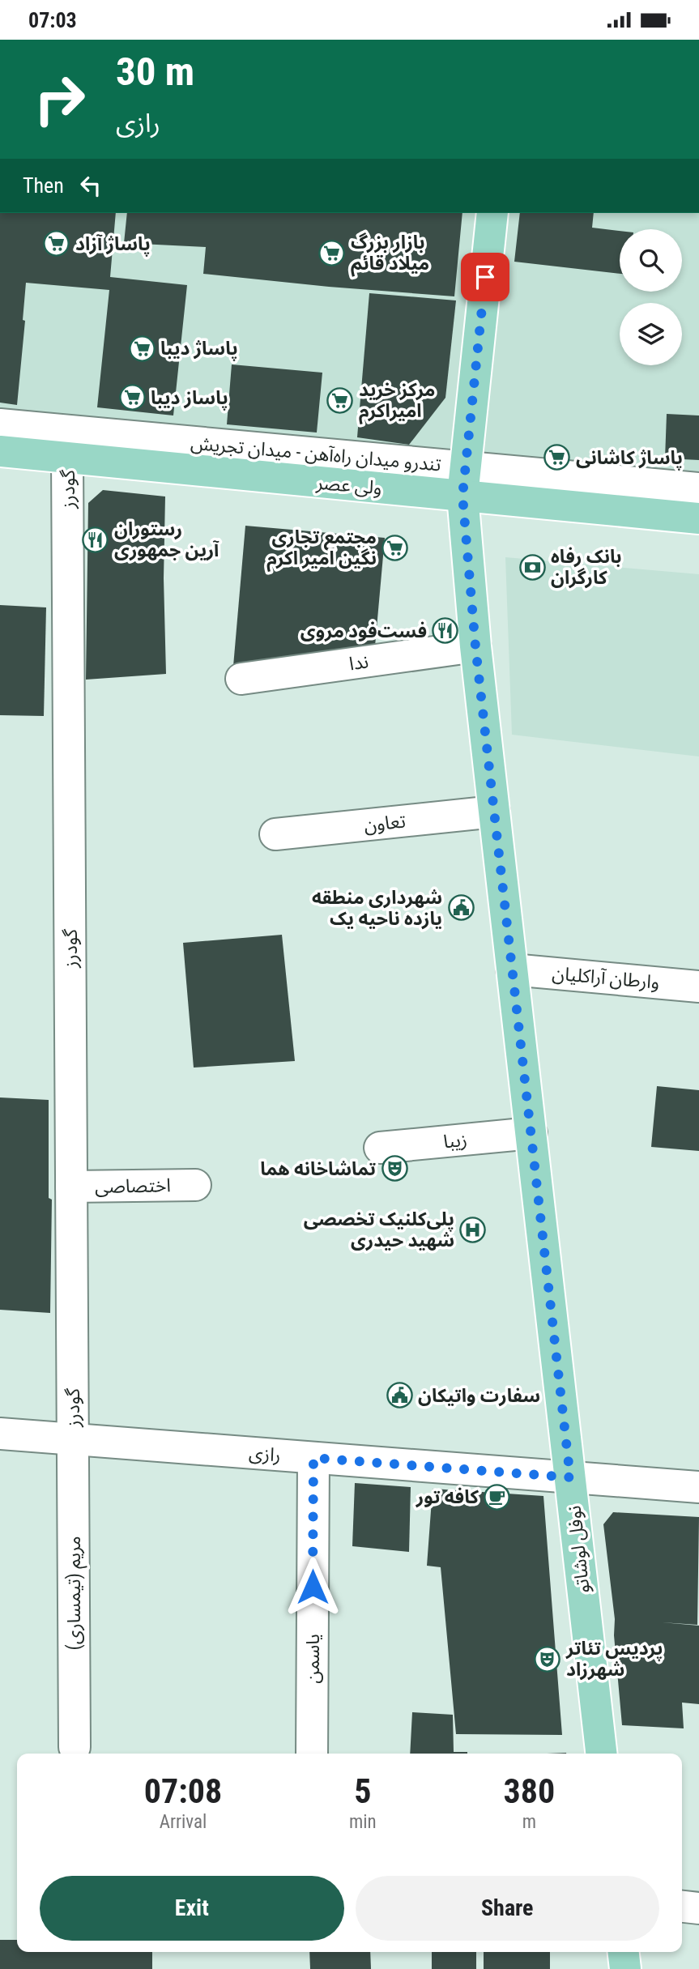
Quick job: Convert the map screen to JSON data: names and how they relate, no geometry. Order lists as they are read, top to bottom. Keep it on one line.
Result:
{"streets":{"main road":["ولی عصر","نوفل لوشاتو"],"street":["تندرو میدان راه‌آهن - میدان تجریش","گودرز","ندا","تعاون","وارطان آراکلیان","زیبا","اختصاصی","رازی","مریم (تیمساری)","یاسمن"]},"crossings":[["تندرو میدان راه‌آهن - میدان تجریش","ولی عصر"],["تندرو میدان راه‌آهن - میدان تجریش","نوفل لوشاتو"],["ولی عصر","گودرز"],["ولی عصر","نوفل لوشاتو"],["گودرز","اختصاصی"],["گودرز","رازی"],["گودرز","مریم (تیمساری)"],["ندا","نوفل لوشاتو"],["تعاون","نوفل لوشاتو"],["وارطان آراکلیان","نوفل لوشاتو"],["زیبا","نوفل لوشاتو"],["رازی","نوفل لوشاتو"],["رازی","مریم (تیمساری)"],["رازی","یاسمن"]],"places":{"supermarket":["پاساژ آزاد","بازار بزرگ میلاد قائم","پاساژ دیبا","پاساز دیبا","مرکز خرید امیراکرم","پاساژ کاشانی","مجتمع تجاری نگین امیر اکرم"],"restaurant":["رستوران آرین جمهوری","فست‌فود مروی"],"bank":["بانک رفاه کارگران"],"public building":["شهرداری منطقه یازده ناحیه یک","سفارت واتیکان"],"theatre":["تماشاخانه هما","پردیس تئاتر شهرزاد"],"hospital":["پلی‌کلنیک تخصصی شهید حیدری"],"cafe":["کافه تور"]},"page":{"status":"07:03","turn":["30 m","رازی"],"then":"Then","eta":["07:08","Arrival","5","min","380","m"],"buttons":["Exit","Share"]}}
